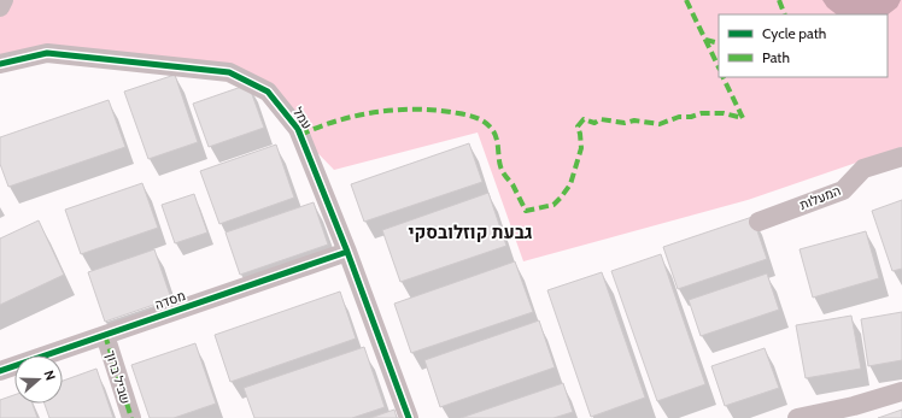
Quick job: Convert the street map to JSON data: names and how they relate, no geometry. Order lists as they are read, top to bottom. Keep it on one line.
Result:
{"streets":{"street":["עמל","המעלות","מסדה","שביל ברוך"]},"crossings":[["עמל","מסדה"],["מסדה","שביל ברוך"]],"districts":["גבעת קוזלובסקי"],"legend":["Cycle path","Path"],"north":"right"}
